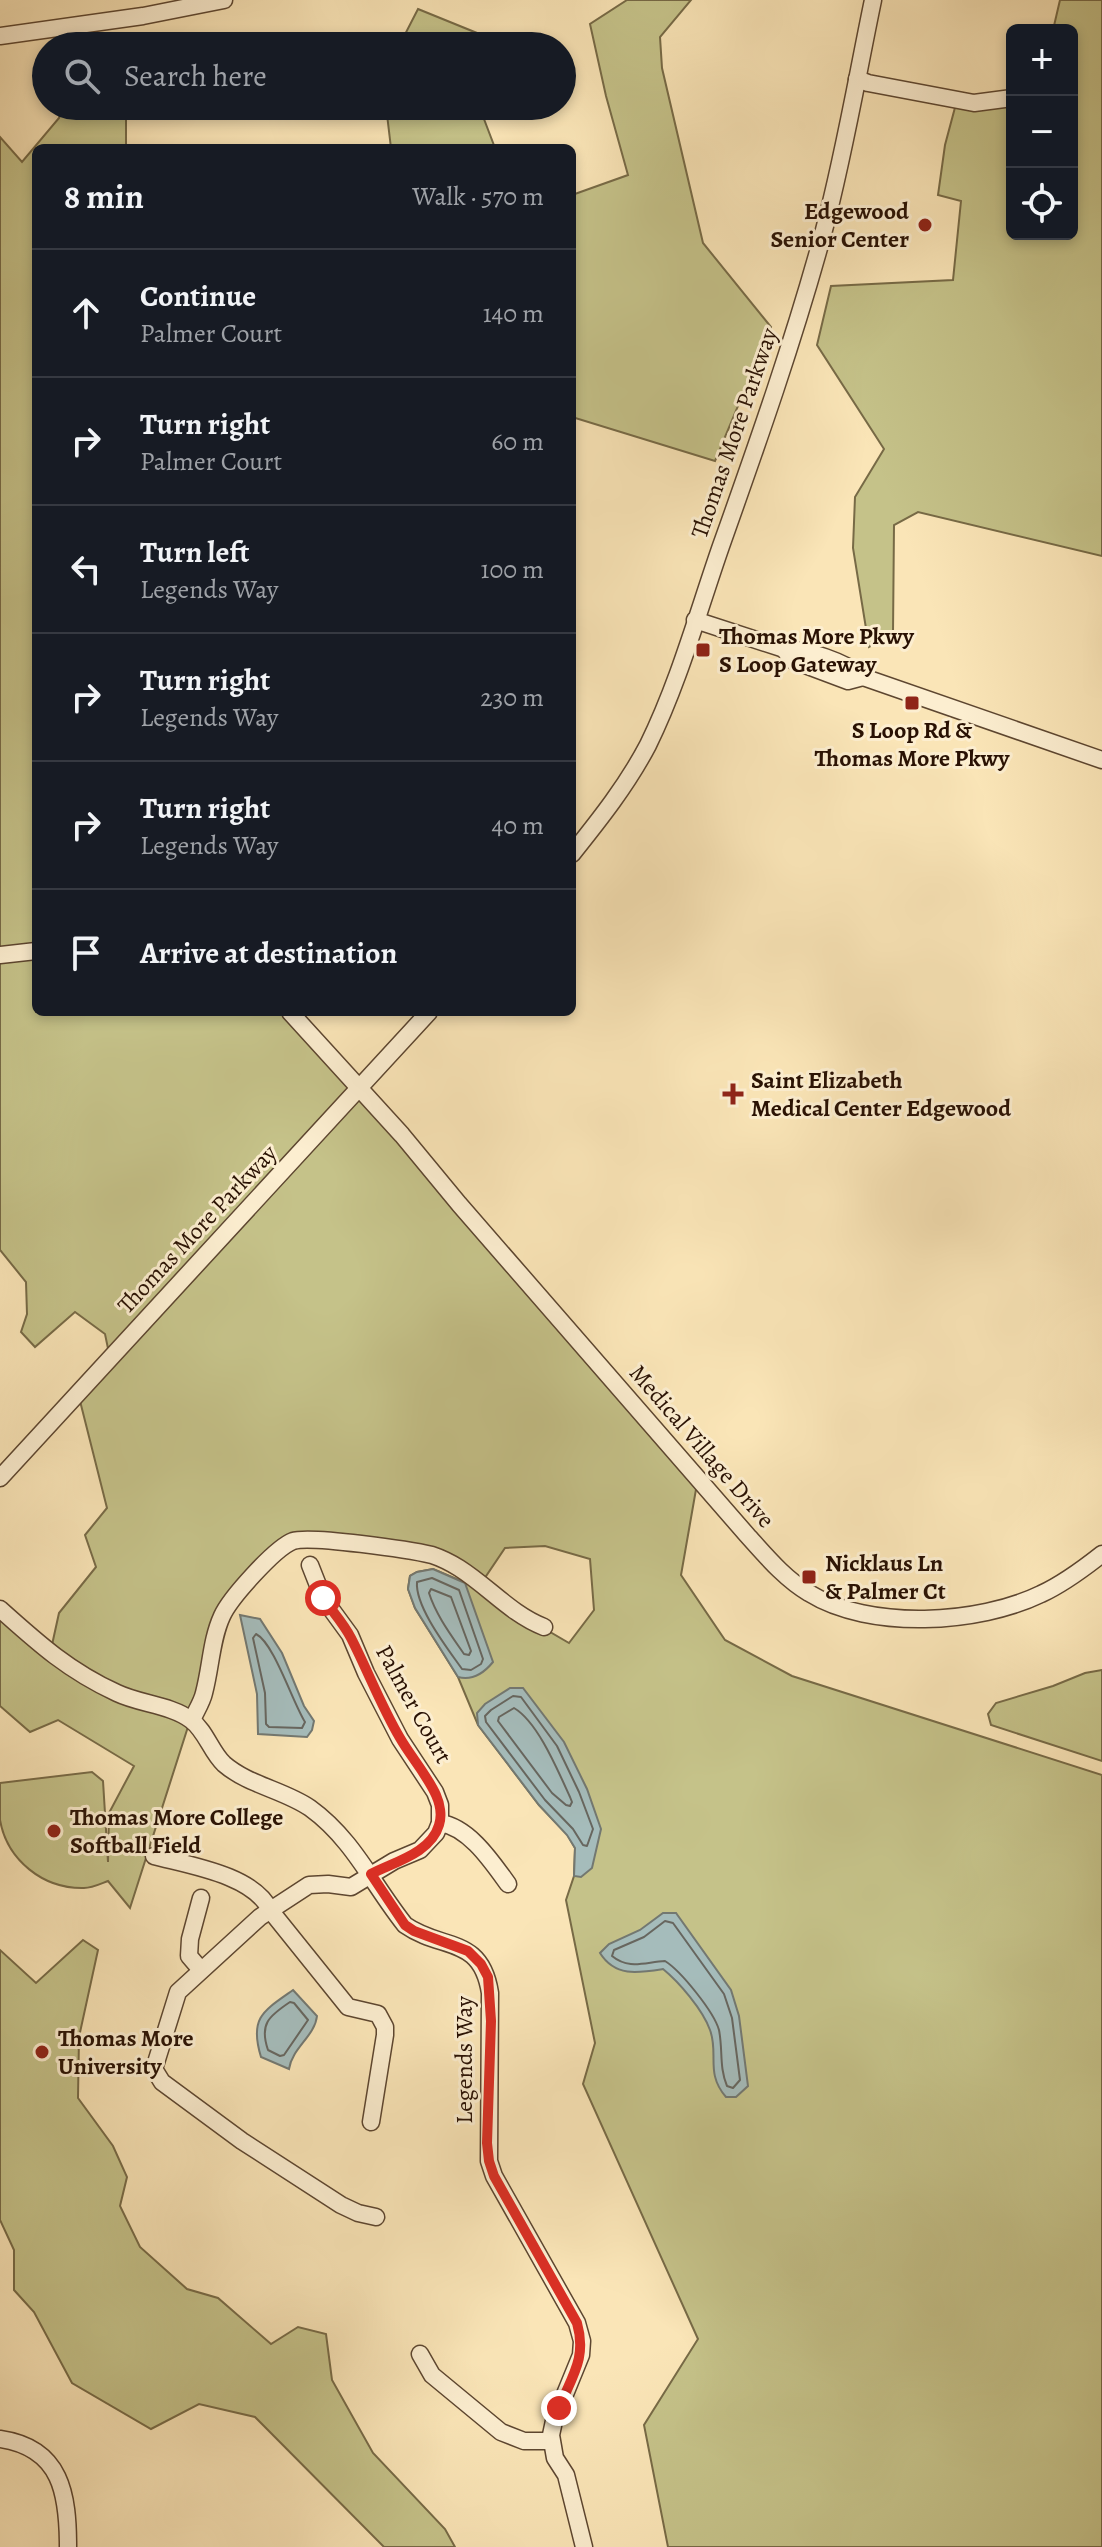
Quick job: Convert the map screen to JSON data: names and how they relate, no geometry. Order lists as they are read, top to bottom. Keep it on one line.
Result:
{"streets":{"street":["Thomas More Parkway","Medical Village Drive","Palmer Court","Legends Way"]},"crossings":[["Thomas More Parkway","Medical Village Drive"]],"places":{"other":["Edgewood Senior Center","Thomas More College Softball Field","Thomas More University"],"transit":["Thomas More Pkwy S Loop Gateway","S Loop Rd & Thomas More Pkwy","Nicklaus Ln & Palmer Ct"],"health":["Saint Elizabeth Medical Center Edgewood"]},"page":{"map_buttons":["+","−"],"search":"Search here","heading":["8 min","Walk · 570 m"],"list":[["Continue","Palmer Court","140 m"],["Turn right","Palmer Court","60 m"],["Turn left","Legends Way","100 m"],["Turn right","Legends Way","230 m"],["Turn right","Legends Way","40 m"],"Arrive at destination"]}}
